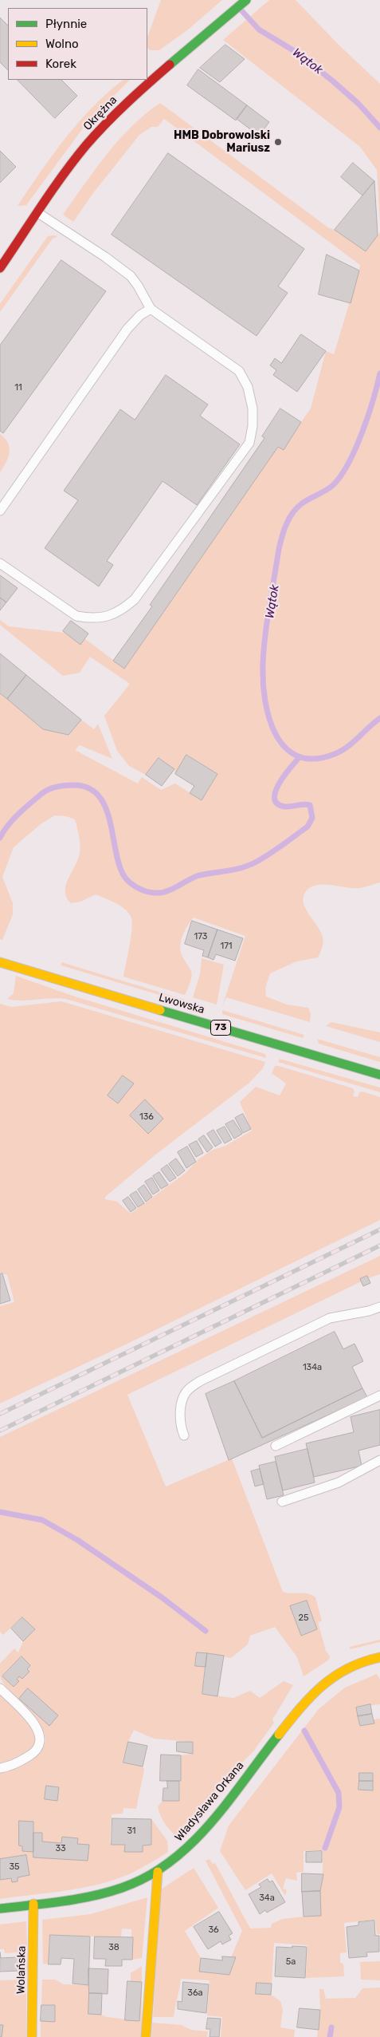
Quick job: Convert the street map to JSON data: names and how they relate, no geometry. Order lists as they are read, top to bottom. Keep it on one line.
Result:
{"streets":{"street":["Okrężna","Lwowska","73","Władysława Orkana","Wolańska"]},"crossings":[["Władysława Orkana","Wolańska"]],"water":["Wątok"],"places":["HMB Dobrowolski Mariusz"],"house_numbers":["11","173","171","136","134a","25","31","33","35","34a","36","38","5a","36a"],"legend":["Płynnie","Wolno","Korek"]}
